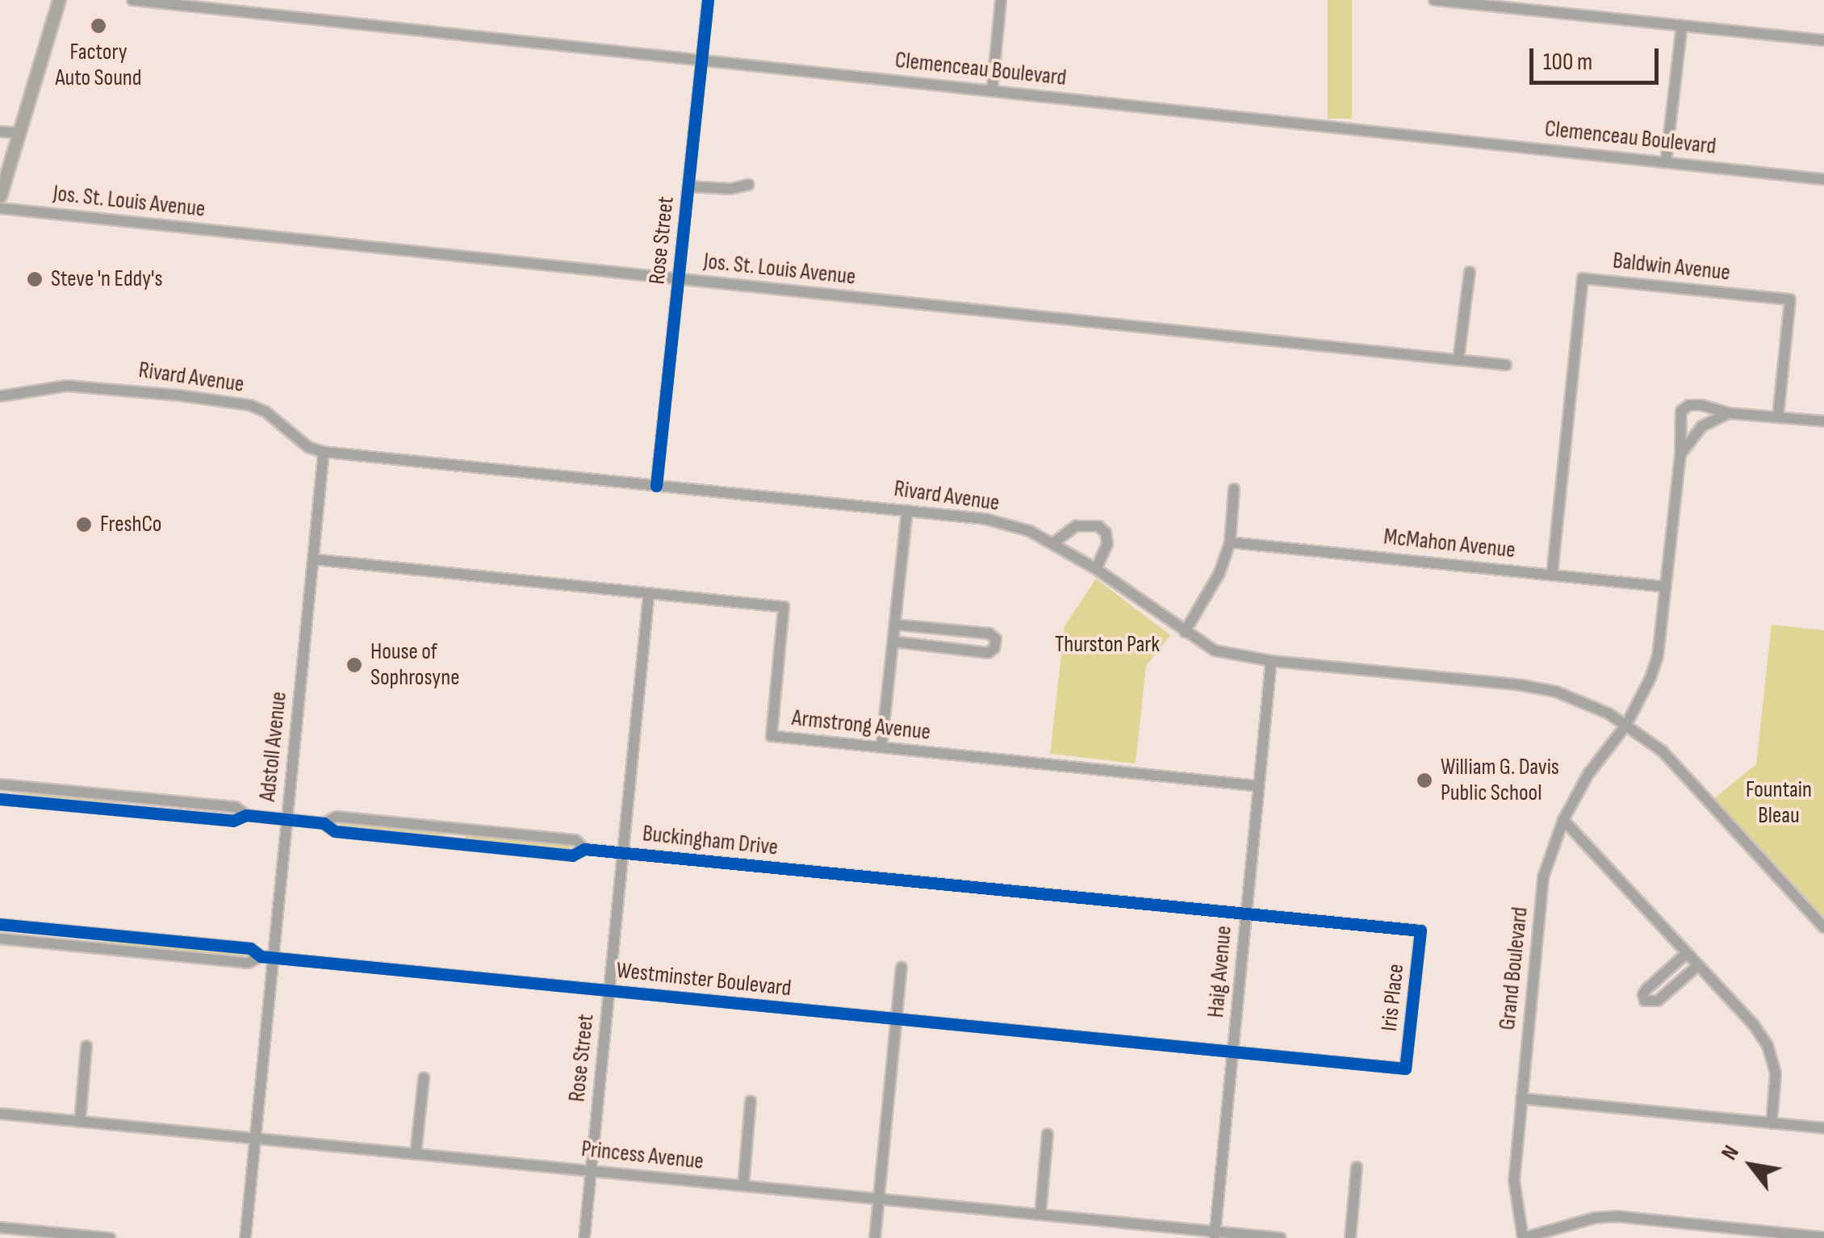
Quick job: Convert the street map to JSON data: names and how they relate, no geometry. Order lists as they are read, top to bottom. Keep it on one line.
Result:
{"streets":{"street":["Clemenceau Boulevard","Jos. St. Louis Avenue","Rose Street","Baldwin Avenue","Rivard Avenue","McMahon Avenue","Armstrong Avenue","Adstoll Avenue","Buckingham Drive","Grand Boulevard","Haig Avenue","Westminster Boulevard","Iris Place","Princess Avenue"]},"crossings":[["Clemenceau Boulevard","Rose Street"],["Jos. St. Louis Avenue","Rose Street"],["Rose Street","Rivard Avenue"],["Rose Street","Armstrong Avenue"],["Rose Street","Buckingham Drive"],["Rose Street","Westminster Boulevard"],["Rose Street","Princess Avenue"],["Baldwin Avenue","McMahon Avenue"],["Rivard Avenue","Adstoll Avenue"],["Rivard Avenue","Grand Boulevard"],["Rivard Avenue","Haig Avenue"],["McMahon Avenue","Grand Boulevard"],["Armstrong Avenue","Adstoll Avenue"],["Armstrong Avenue","Haig Avenue"],["Adstoll Avenue","Buckingham Drive"],["Adstoll Avenue","Westminster Boulevard"],["Adstoll Avenue","Princess Avenue"],["Buckingham Drive","Haig Avenue"],["Buckingham Drive","Iris Place"],["Haig Avenue","Westminster Boulevard"],["Haig Avenue","Princess Avenue"],["Westminster Boulevard","Iris Place"]],"parks":["Thurston Park","Fountain Bleau"],"places":["Factory Auto Sound","Steve 'n Eddy's","FreshCo","House of Sophrosyne","William G. Davis Public School"],"scale_bar":"100 m","north":"top left"}
